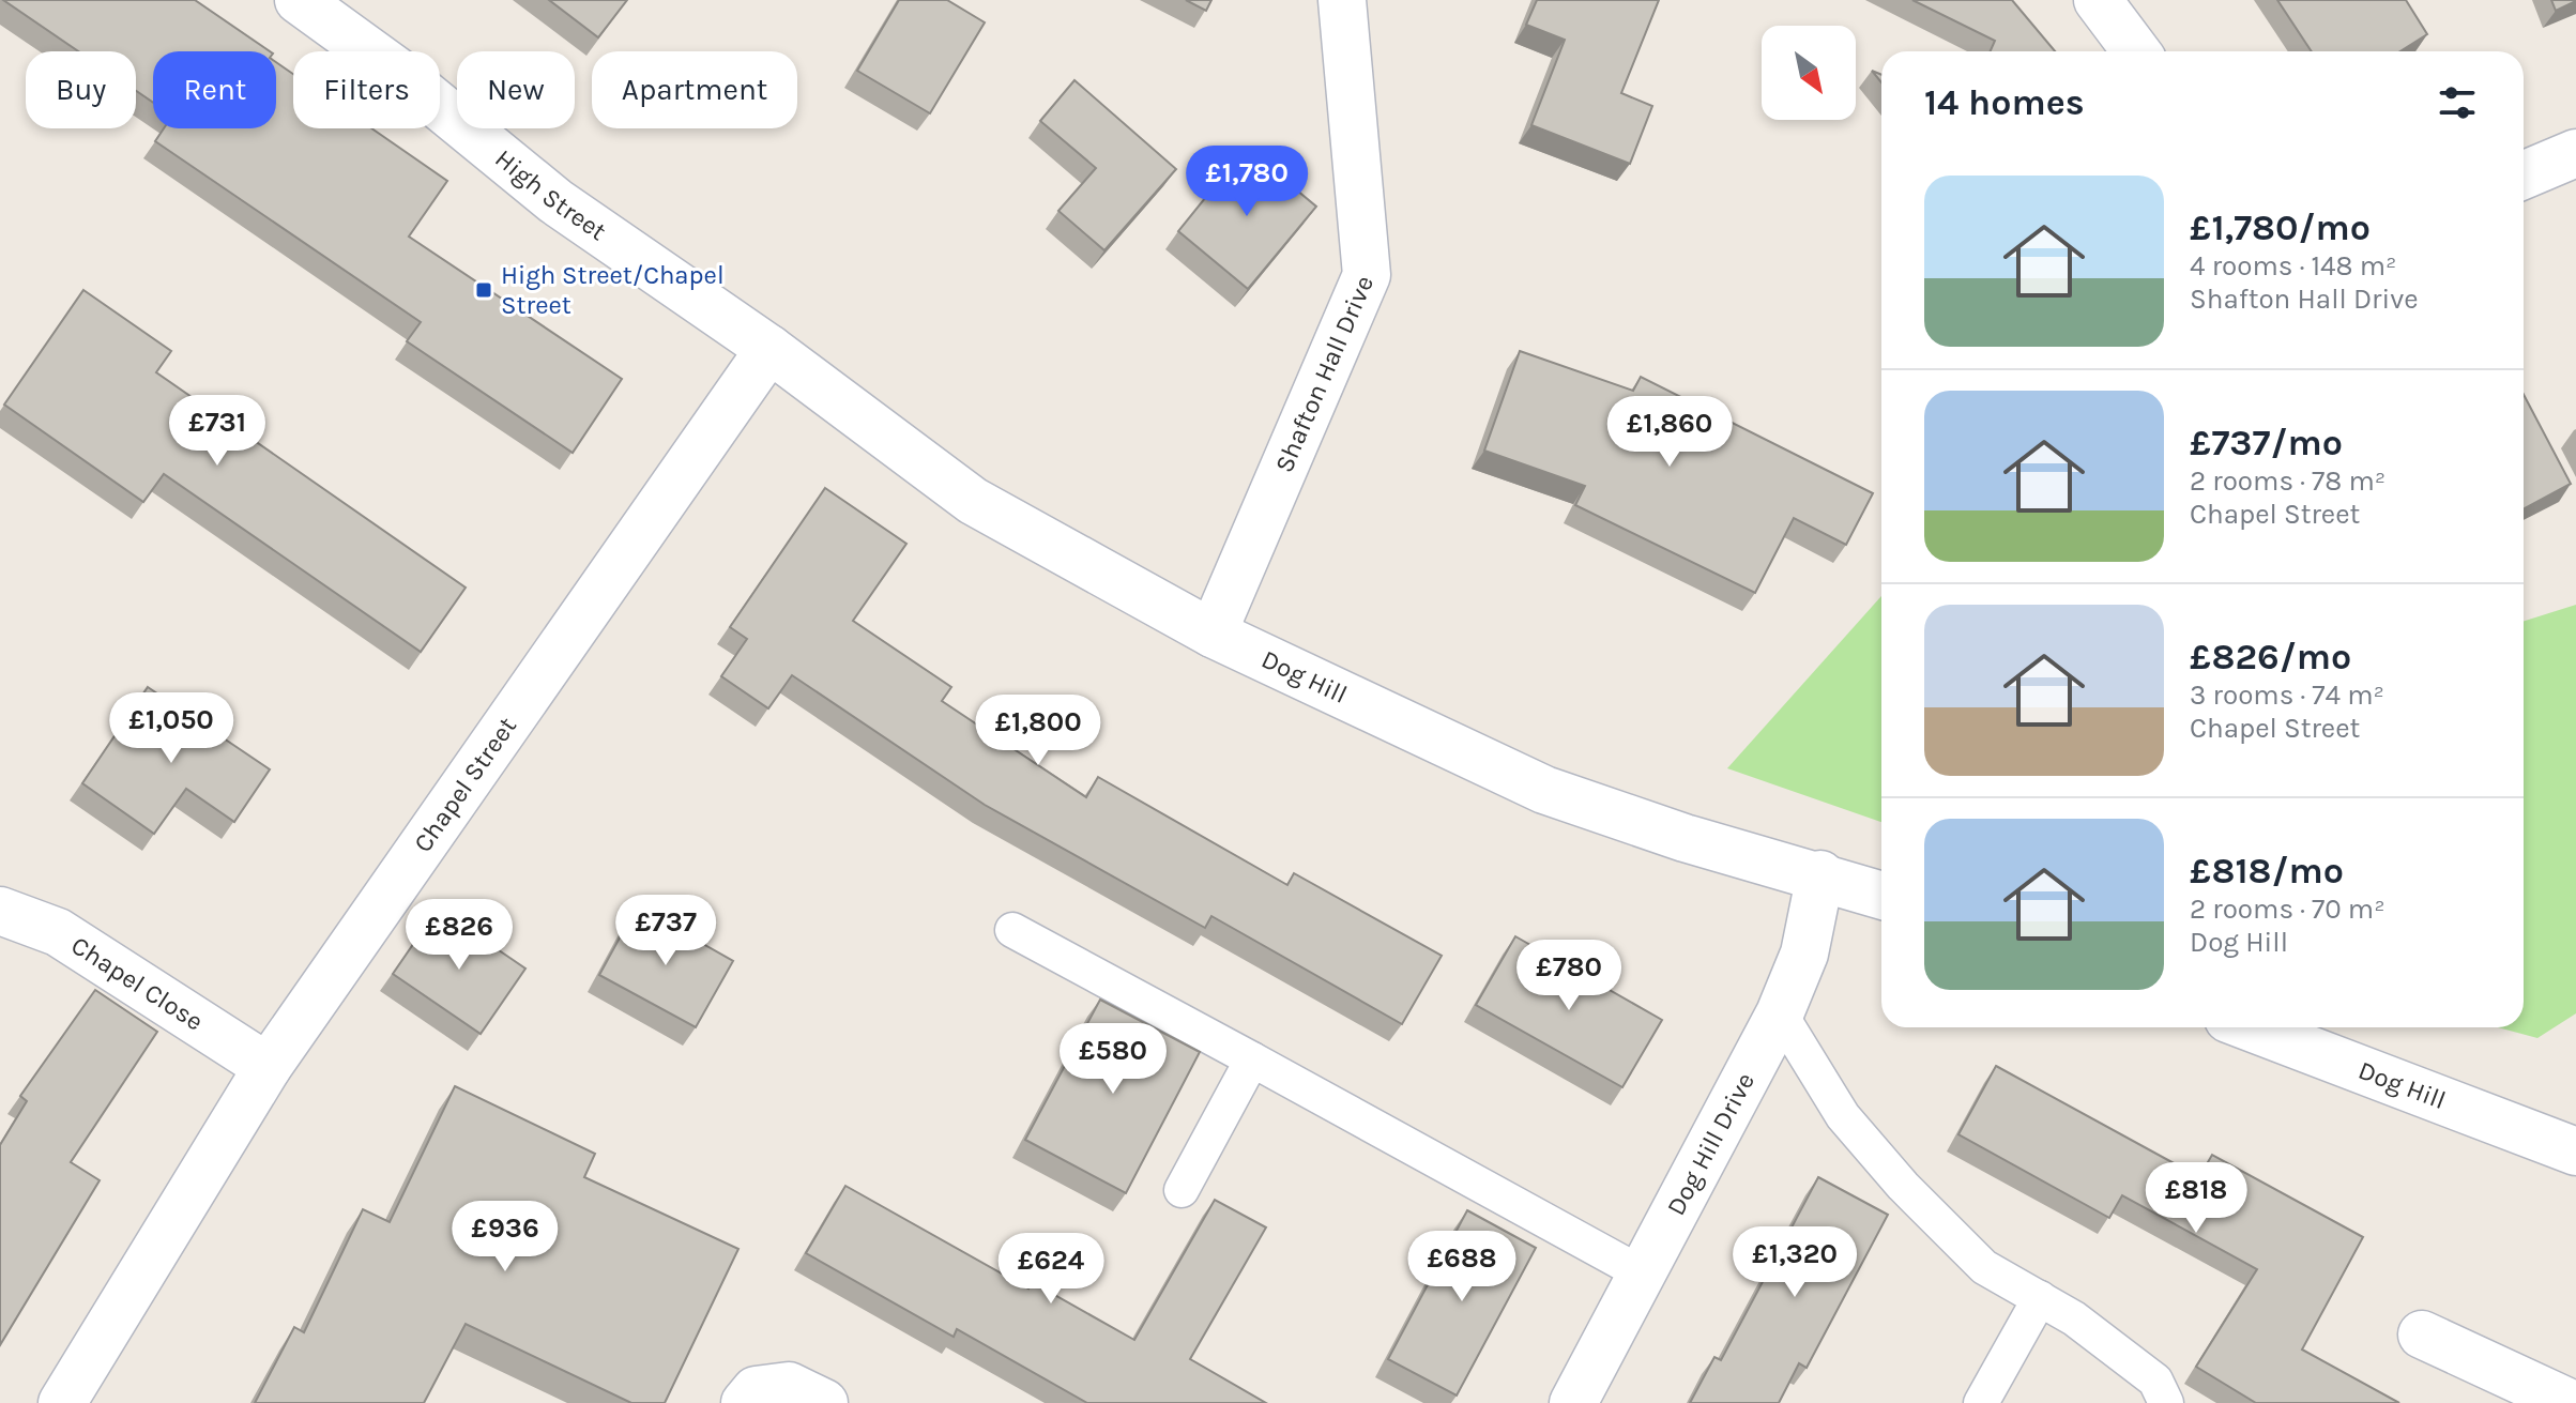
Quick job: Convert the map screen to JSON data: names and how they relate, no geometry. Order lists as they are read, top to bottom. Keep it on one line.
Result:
{"streets":{"street":["High Street","Shafton Hall Drive","Dog Hill","Chapel Street","Chapel Close","Dog Hill Drive"]},"crossings":[["High Street","Dog Hill"],["High Street","Chapel Street"],["Shafton Hall Drive","Dog Hill"],["Dog Hill","Chapel Street"],["Dog Hill","Dog Hill Drive"],["Chapel Street","Chapel Close"]],"places":{"transit":["High Street/Chapel Street"]},"north":"bottom right","page":{"chip":["Buy","Rent","Filters","New","Apartment"],"heading":"14 homes","price":["£1,780","£731","£1,860","£1,050","£1,800","£737","£826","£780","£580","£818","£936","£1,320","£688","£624"],"list":[{"name":"£1,780/mo","note":"4 rooms · 148 m² · Shafton Hall Drive"},{"name":"£737/mo","note":"2 rooms · 78 m² · Chapel Street"},{"name":"£826/mo","note":"3 rooms · 74 m² · Chapel Street"},{"name":"£818/mo","note":"2 rooms · 70 m² · Dog Hill"}]}}
